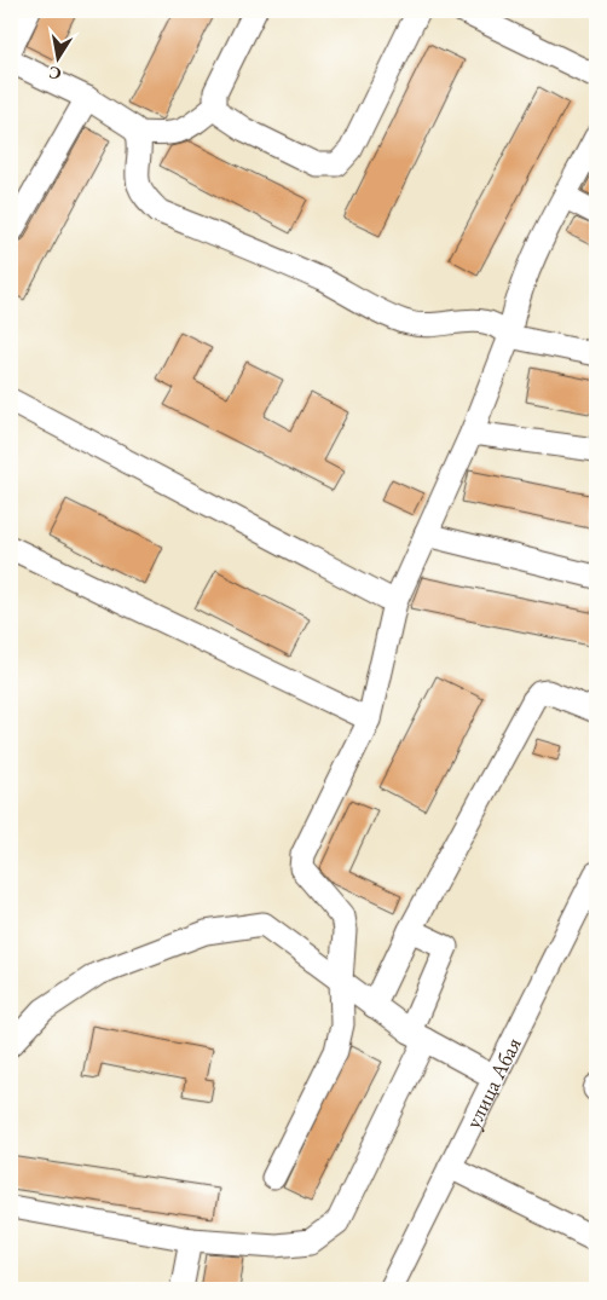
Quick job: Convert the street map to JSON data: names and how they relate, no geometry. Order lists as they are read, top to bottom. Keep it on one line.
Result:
{"streets":{"street":["улица Абая"]},"north":"bottom"}
